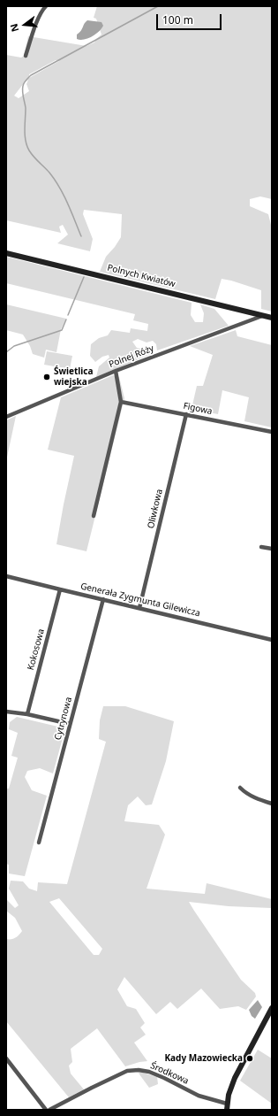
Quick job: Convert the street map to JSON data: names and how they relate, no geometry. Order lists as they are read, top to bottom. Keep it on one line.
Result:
{"streets":{"street":["Polnych Kwiatów","Polnej Róży","Figowa","Oliwkowa","Generała Zygmunta Gilewicza","Kokosowa","Cytrynowa","Środkowa"]},"crossings":[["Polnych Kwiatów","Polnej Róży"],["Figowa","Oliwkowa"],["Oliwkowa","Generała Zygmunta Gilewicza"],["Generała Zygmunta Gilewicza","Kokosowa"],["Generała Zygmunta Gilewicza","Cytrynowa"]],"places":["Świetlica wiejska","Kady Mazowiecka"],"scale_bar":"100 m","north":"left"}
